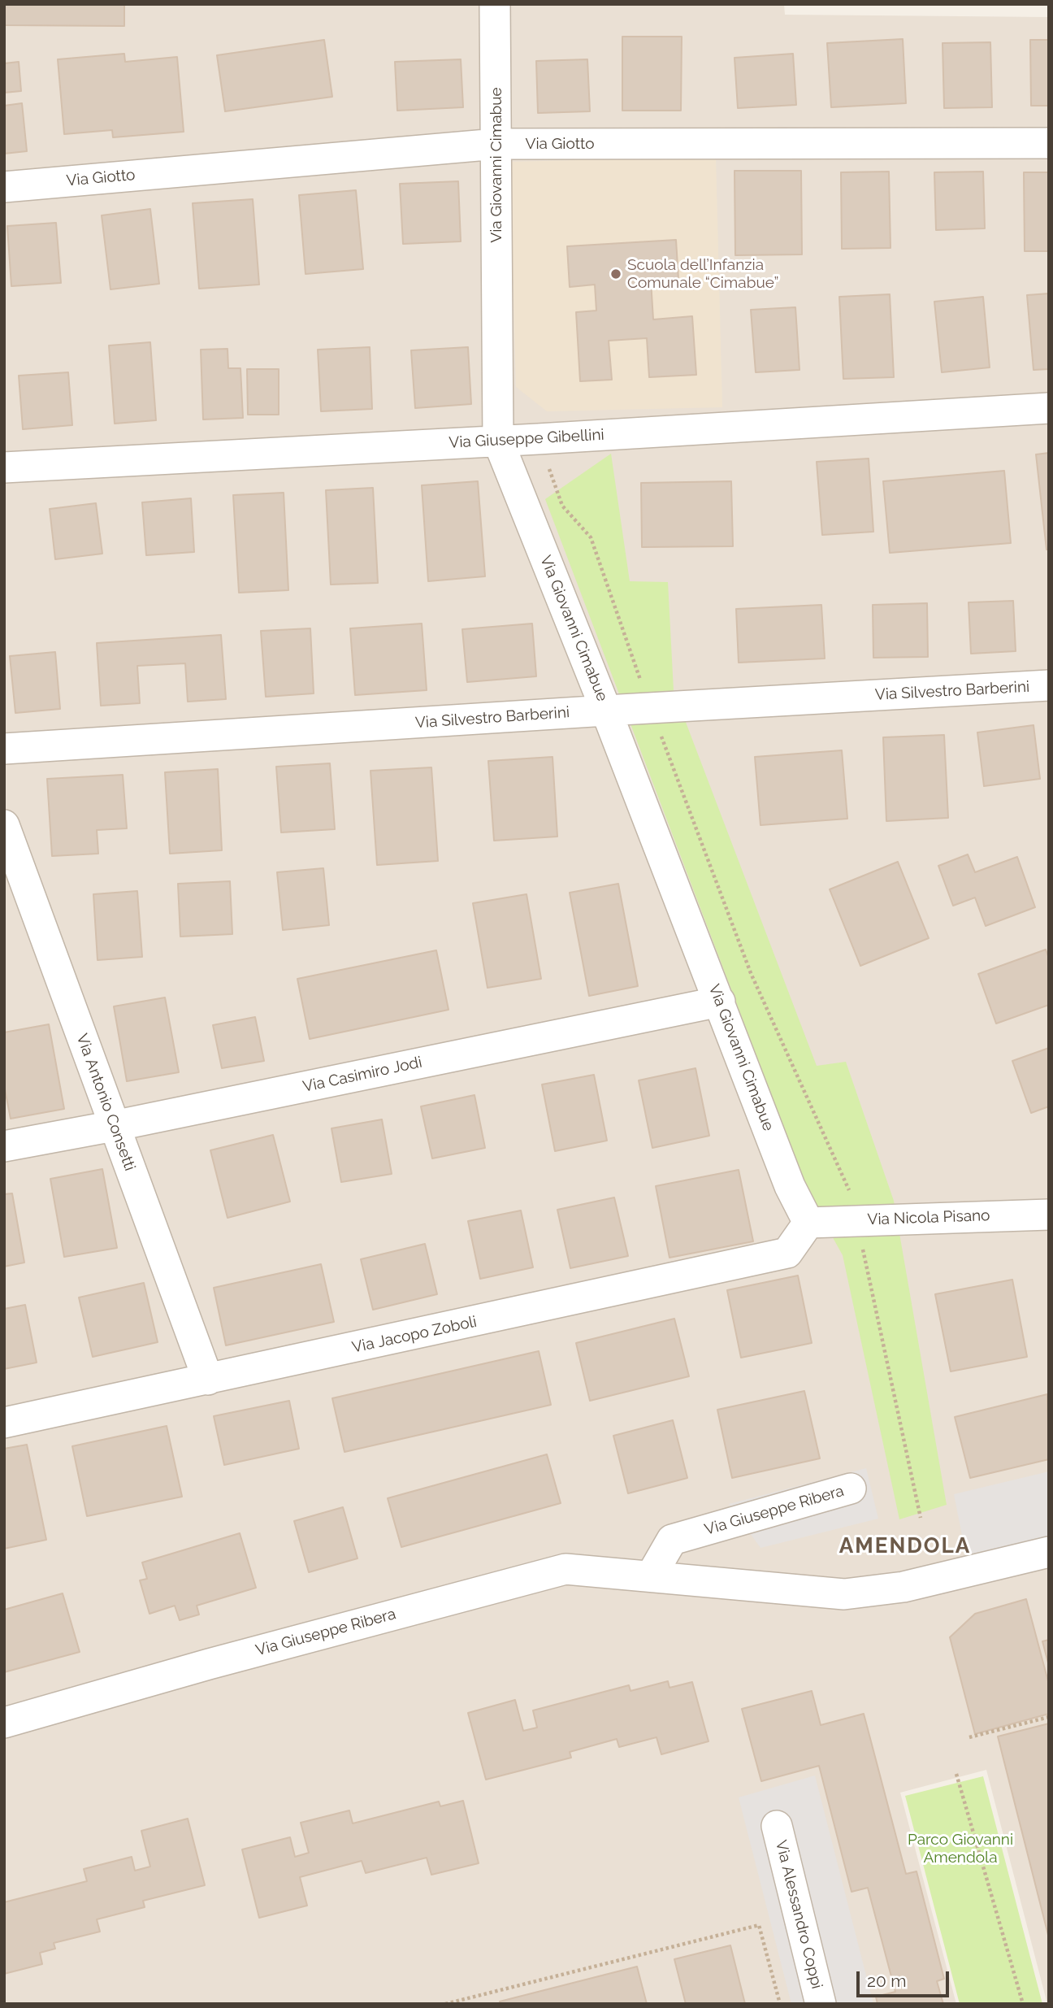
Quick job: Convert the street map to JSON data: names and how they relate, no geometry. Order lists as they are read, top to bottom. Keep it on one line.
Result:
{"streets":{"street":["Via Giotto","Via Giovanni Cimabue","Via Giuseppe Gibellini","Via Silvestro Barberini","Via Casimiro Jodi","Via Antonio Consetti","Via Nicola Pisano","Via Jacopo Zoboli","Via Giuseppe Ribera","Via Alessandro Coppi"]},"crossings":[["Via Giotto","Via Giovanni Cimabue"],["Via Giovanni Cimabue","Via Giuseppe Gibellini"],["Via Giovanni Cimabue","Via Silvestro Barberini"],["Via Giovanni Cimabue","Via Casimiro Jodi"],["Via Giovanni Cimabue","Via Nicola Pisano"],["Via Giovanni Cimabue","Via Jacopo Zoboli"],["Via Casimiro Jodi","Via Antonio Consetti"],["Via Antonio Consetti","Via Jacopo Zoboli"],["Via Nicola Pisano","Via Jacopo Zoboli"]],"districts":["AMENDOLA"],"parks":["Parco Giovanni Amendola"],"places":["Scuola dell’Infanzia Comunale “Cimabue”"],"scale_bar":"20 m"}
